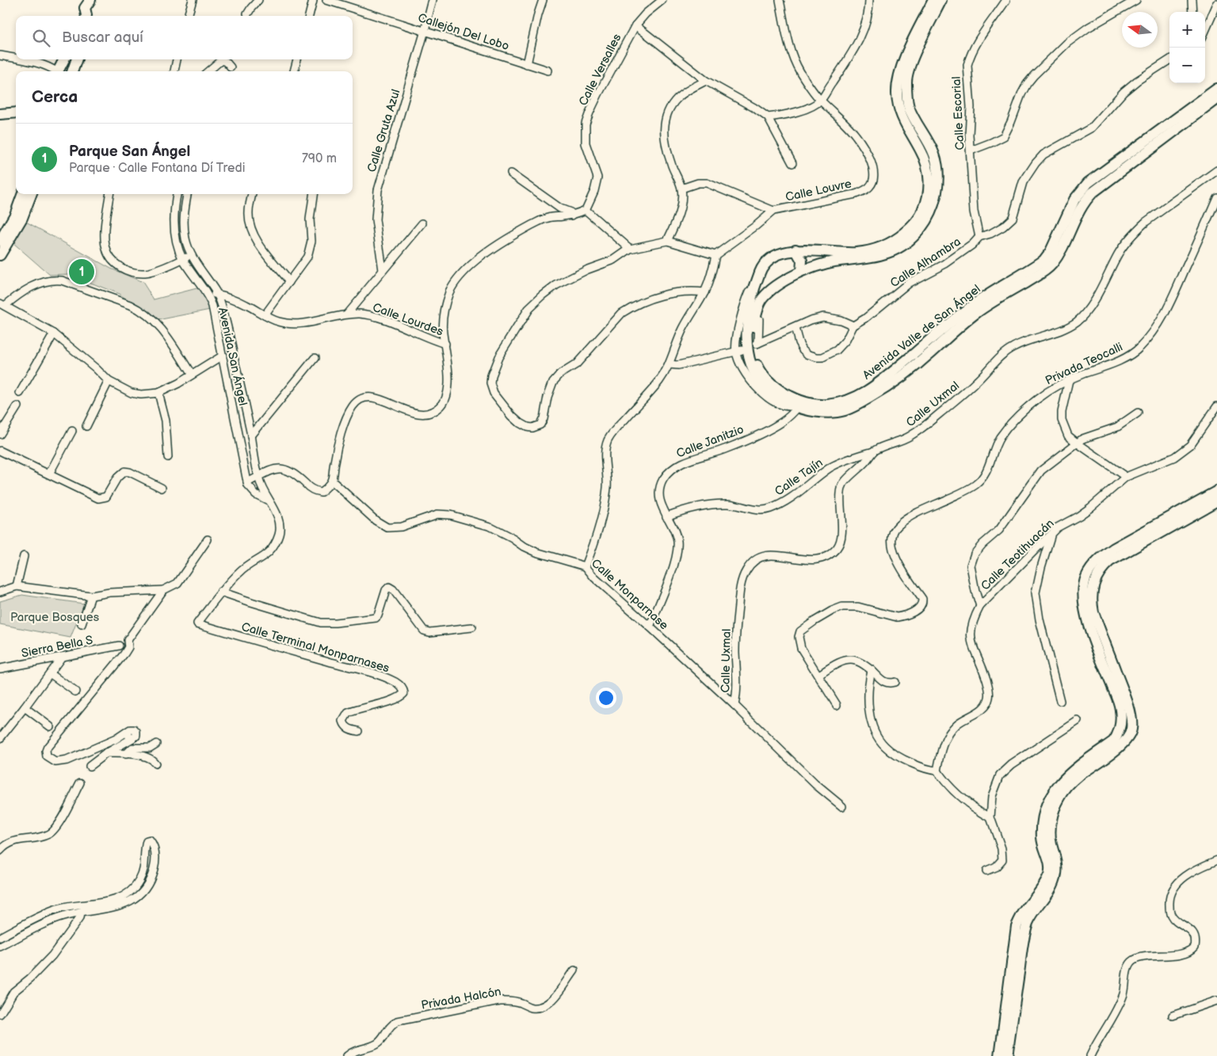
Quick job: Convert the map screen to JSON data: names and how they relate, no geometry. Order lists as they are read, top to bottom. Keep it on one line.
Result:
{"streets":{"street":["Callejón Del Lobo","Calle Versalles","Calle Escorial","Calle Gruta Azul","Calle Louvre","Calle Alhambra","Calle Lourdes","Avenida Valle de San Ángel","Avenida San Ángel","Privada Teocalli","Calle Uxmal","Calle Janitzio","Calle Tajín","Calle Teotihuacán","Calle Monparnase","Sierra Bella S","Calle Terminal Monparnases","Privada Halcón"]},"crossings":[["Callejón Del Lobo","Calle Gruta Azul"],["Calle Escorial","Calle Alhambra"],["Calle Lourdes","Avenida San Ángel"],["Avenida Valle de San Ángel","Calle Janitzio"],["Avenida San Ángel","Calle Terminal Monparnases"],["Calle Uxmal","Calle Tajín"],["Calle Uxmal","Calle Monparnase"],["Calle Janitzio","Calle Tajín"],["Calle Janitzio","Calle Monparnase"]],"parks":["Parque Bosques"],"north":"left","page":{"map_buttons":["+","−"],"search":"Buscar aquí","heading":"Cerca","list":[{"mark":"1","name":"Parque San Ángel","note":"Parque · Calle Fontana Dí Tredi","value":"790 m"}],"pins":"1"}}
